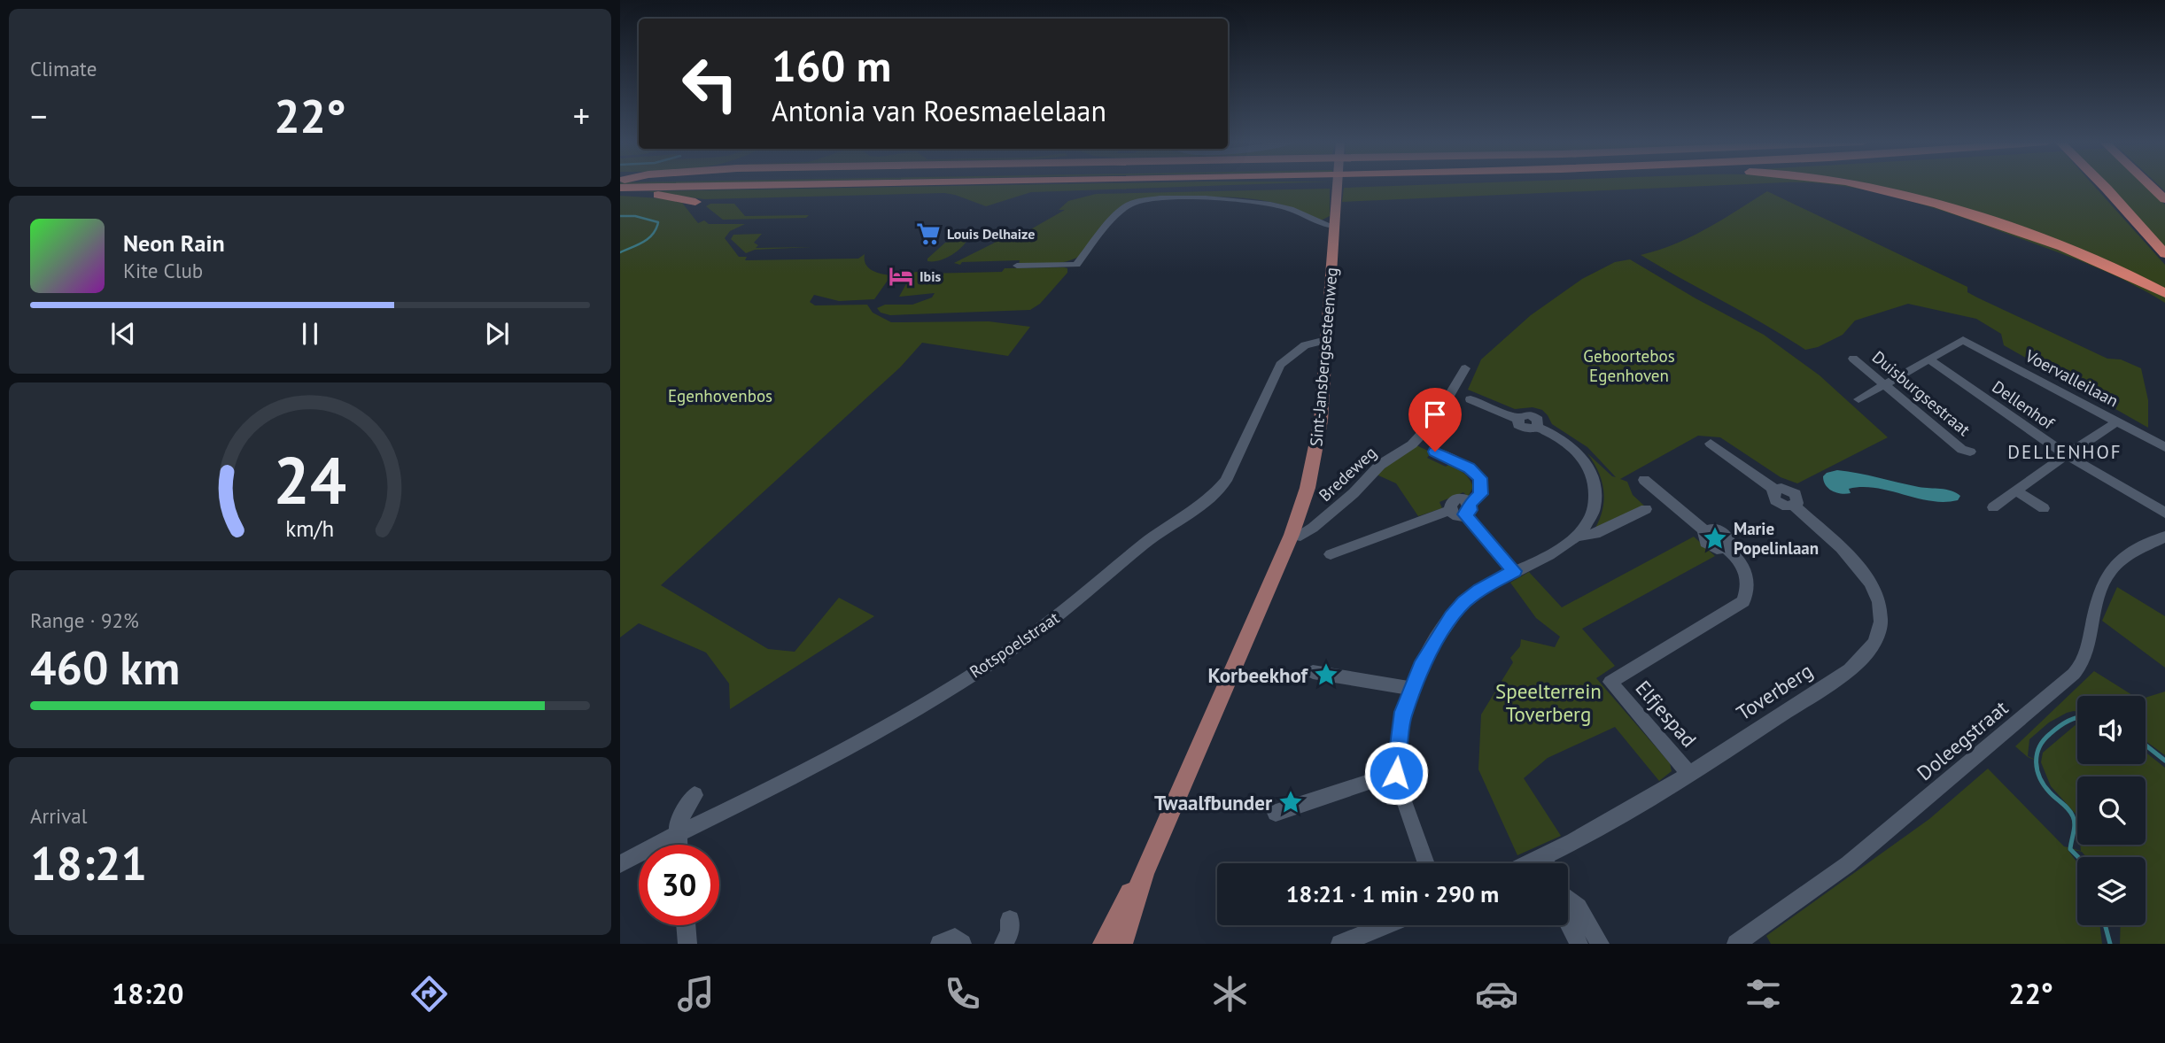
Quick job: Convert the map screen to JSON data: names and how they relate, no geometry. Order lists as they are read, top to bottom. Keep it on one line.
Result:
{"streets":{"main road":["Sint-Jansbergsesteenweg"],"street":["Voervalleilaan","Duisburgsestraat","Dellenhof","Bredeweg","Rotspoelstraat","Toverberg","Elfjespad","Doleegstraat"]},"crossings":[["Sint-Jansbergsesteenweg","Bredeweg"],["Sint-Jansbergsesteenweg","Rotspoelstraat"],["Voervalleilaan","Dellenhof"],["Toverberg","Elfjespad"]],"districts":["DELLENHOF"],"parks":["Geboortebos Egenhoven","Egenhovenbos","Speelterrein Toverberg"],"places":{"supermarket":["Louis Delhaize"],"hotel":["Ibis"],"place":["Marie Popelinlaan","Korbeekhof","Twaalfbunder"]},"page":{"tile":["Climate",["Range · 92%","460 km"],["Arrival","18:21"]],"turn":["160 m","Antonia van Roesmaelelaan"],"heat":["−","22°","+"],"song":["Neon Rain","Kite Club"],"limit":"30","trip":"18:21 · 1 min · 290 m","tabs":["18:20","22°"],"gauge":["24","km/h"]}}
